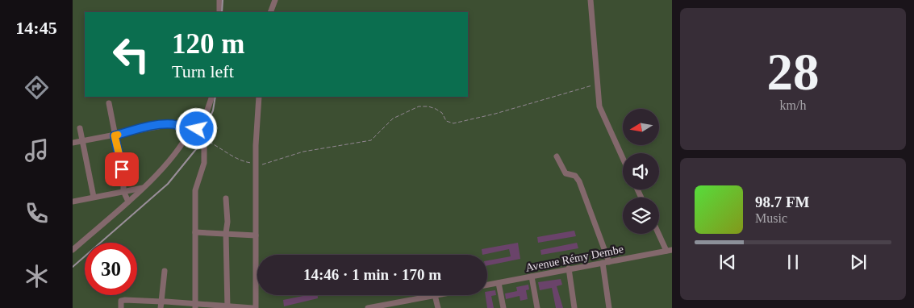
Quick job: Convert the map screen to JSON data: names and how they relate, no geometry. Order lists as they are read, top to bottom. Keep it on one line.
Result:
{"streets":{"street":["Avenue Rémy Dembe"]},"north":"left","page":{"tabs":"14:45","tile":["28","km/h"],"turn":["120 m","Turn left"],"song":["98.7 FM","Music"],"limit":"30","trip":"14:46 · 1 min · 170 m"}}
